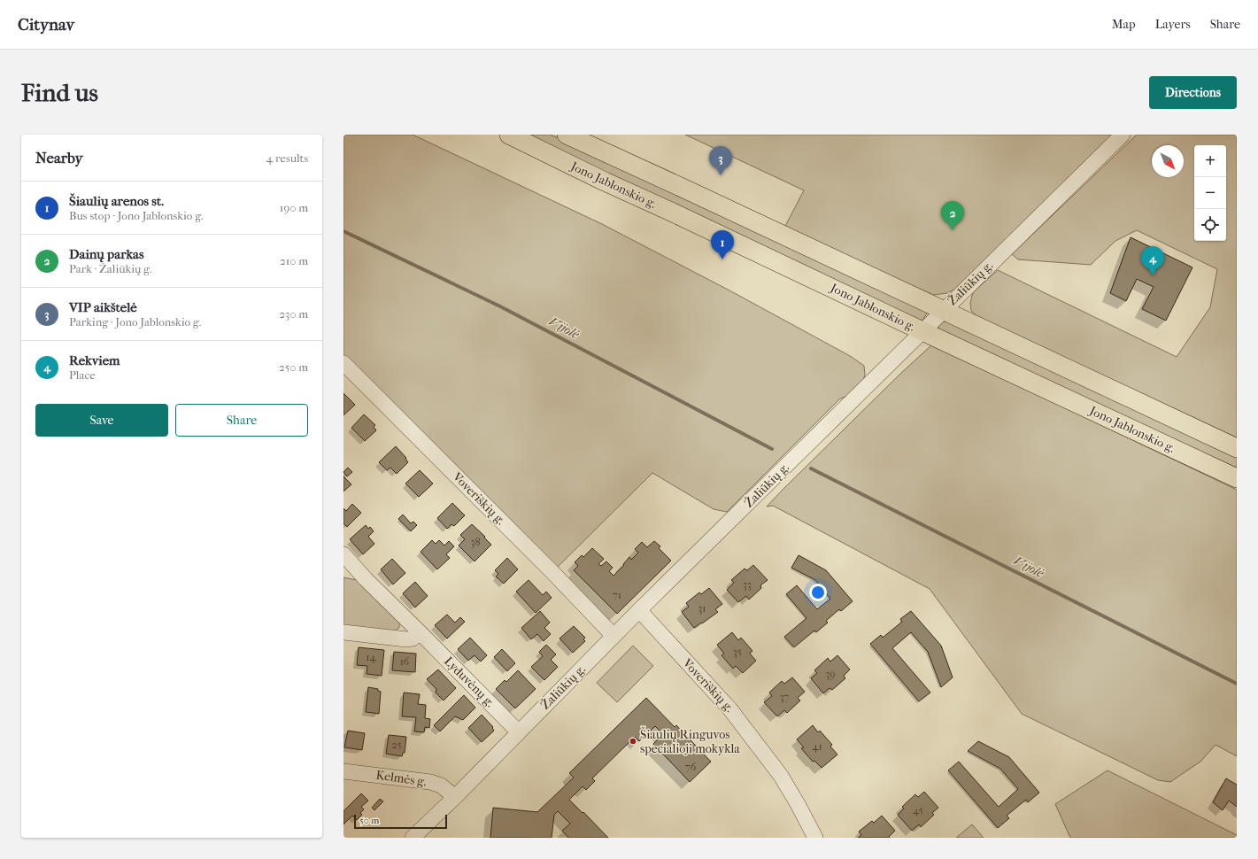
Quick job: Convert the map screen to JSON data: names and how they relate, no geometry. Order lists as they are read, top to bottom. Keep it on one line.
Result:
{"streets":{"main road":["Jono Jablonskio g."],"street":["Žaliūkių g.","Voveriškių g.","Lyduvėnų g.","Kelmės g."]},"crossings":[["Jono Jablonskio g.","Žaliūkių g."],["Žaliūkių g.","Voveriškių g."],["Žaliūkių g.","Lyduvėnų g."],["Žaliūkių g.","Kelmės g."]],"water":["Vijolė"],"places":["Šiaulių Ringuvos specialioji mokykla"],"house_numbers":["38","33","71","31","35","14","16","39","37","25","41","76","45"],"scale_bar":"50 m","north":"bottom right","page":{"header":"Citynav","nav":["Map","Layers","Share"],"buttons":["Directions",["Save","Share"]],"title":"Find us","heading":["Nearby","4 results"],"map_buttons":["+","−"],"pins":["3","2","1","4"],"list":[{"mark":"1","name":"Šiaulių arenos st.","note":"Bus stop · Jono Jablonskio g.","value":"190 m"},{"mark":"2","name":"Dainų parkas","note":"Park · Žaliūkių g.","value":"210 m"},{"mark":"3","name":"VIP aikštelė","note":"Parking · Jono Jablonskio g.","value":"230 m"},{"mark":"4","name":"Rekviem","note":"Place","value":"250 m"}],"scale":"50 m"}}
